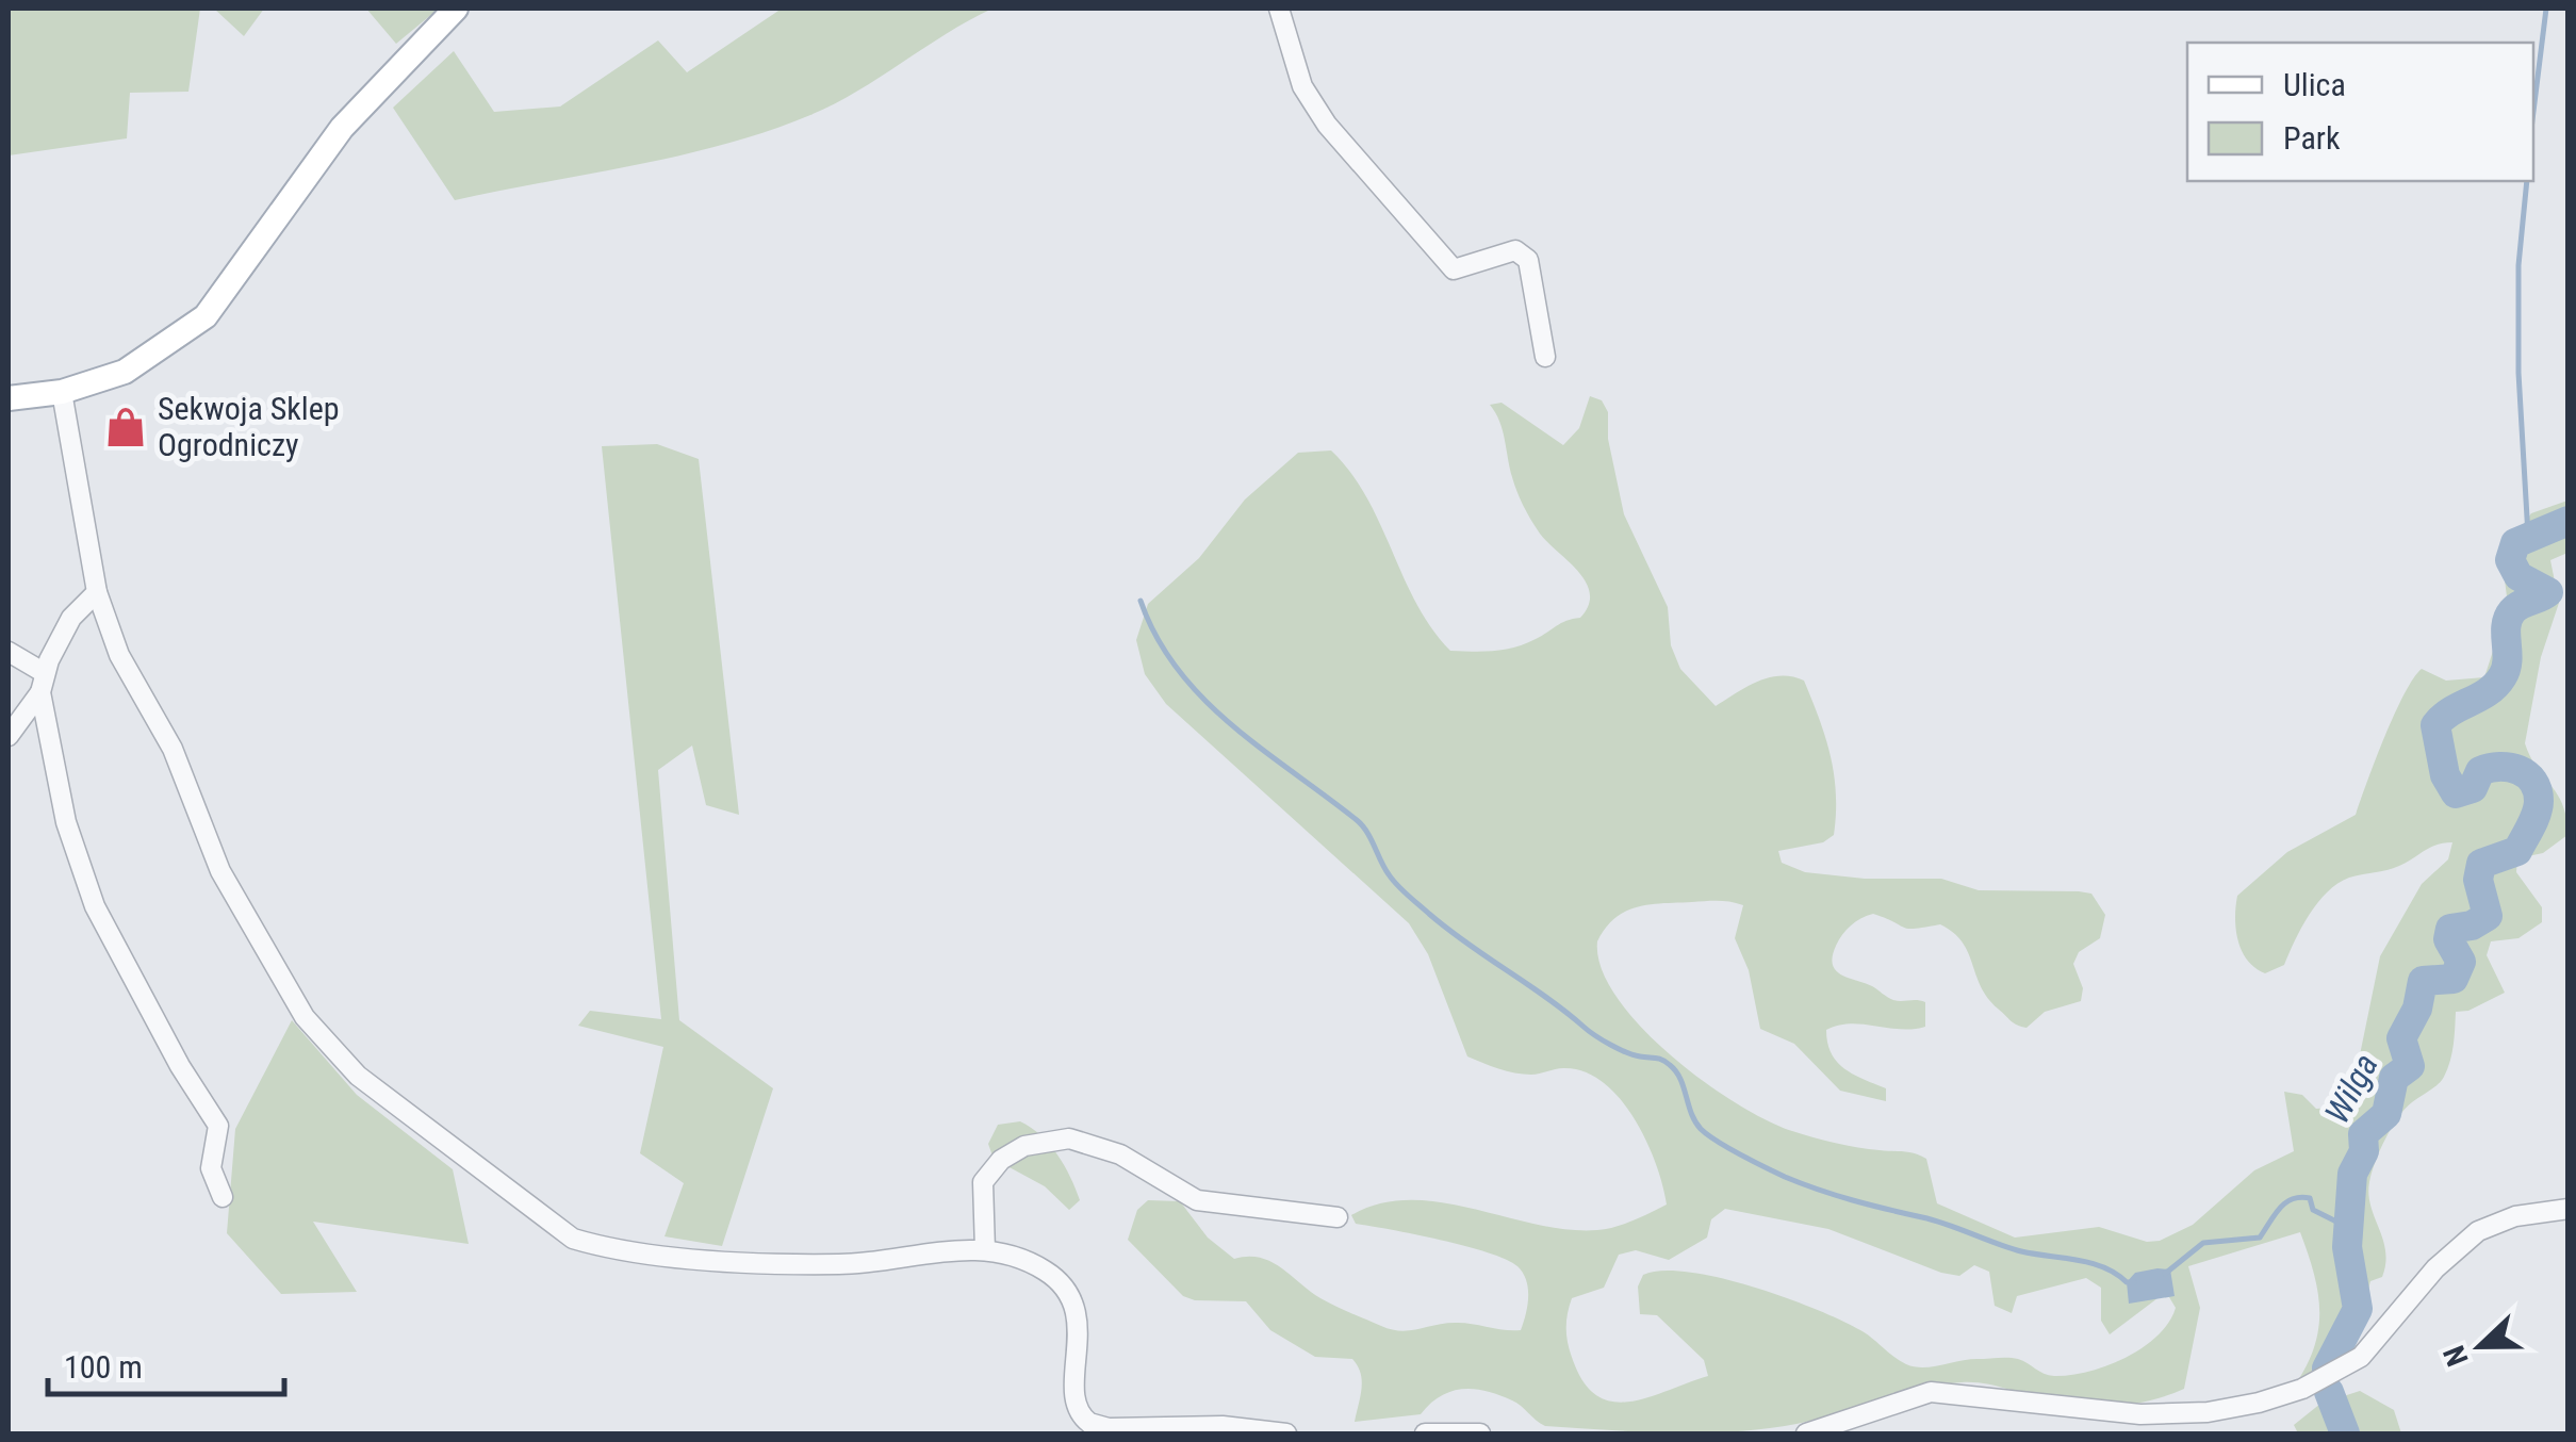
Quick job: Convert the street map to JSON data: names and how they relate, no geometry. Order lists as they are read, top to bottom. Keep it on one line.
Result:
{"water":["Wilga"],"places":{"shop":["Sekwoja Sklep Ogrodniczy"]},"legend":["Ulica","Park"],"scale_bar":"100 m","north":"left"}
